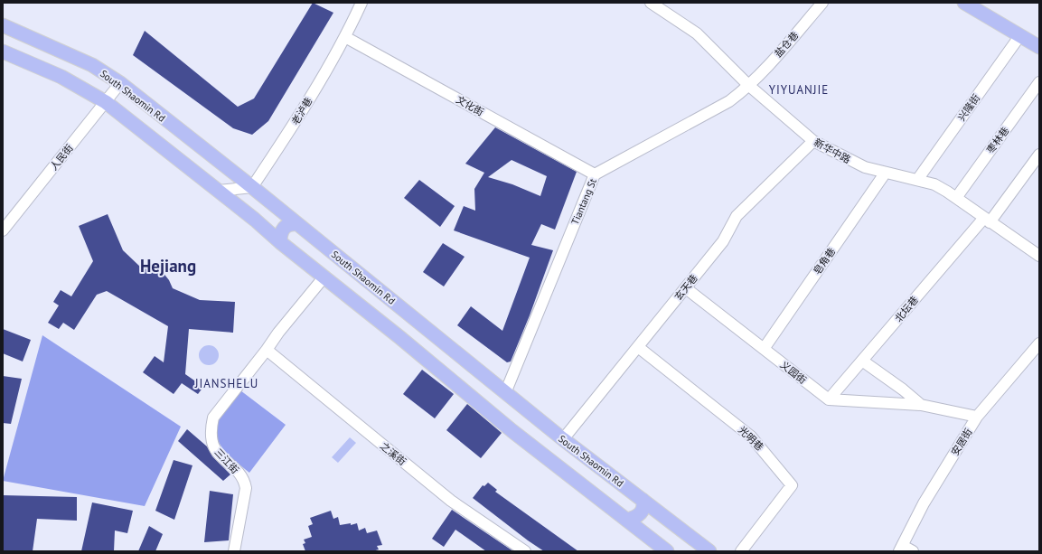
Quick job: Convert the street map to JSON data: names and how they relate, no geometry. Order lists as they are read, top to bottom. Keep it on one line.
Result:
{"streets":{"main road":["South Shaomin Rd"],"street":["盐仓巷","文化街","兴隆街","老泸巷","枣林巷","新华中路","人民街","Tiantang St","皂角巷","玄天巷","北坛巷","义园街","光明巷","安居街","之溪街","三江街"]},"crossings":[["盐仓巷","新华中路"],["盐仓巷","Tiantang St"],["South Shaomin Rd","老泸巷"],["South Shaomin Rd","人民街"],["South Shaomin Rd","Tiantang St"],["South Shaomin Rd","玄天巷"],["文化街","老泸巷"],["文化街","Tiantang St"],["兴隆街","新华中路"],["枣林巷","新华中路"],["新华中路","Tiantang St"],["新华中路","皂角巷"],["新华中路","玄天巷"],["新华中路","北坛巷"],["皂角巷","义园街"],["玄天巷","义园街"],["玄天巷","光明巷"],["北坛巷","义园街"],["之溪街","三江街"]],"districts":["YIYUANJIE","Hejiang","JIANSHELU"]}
